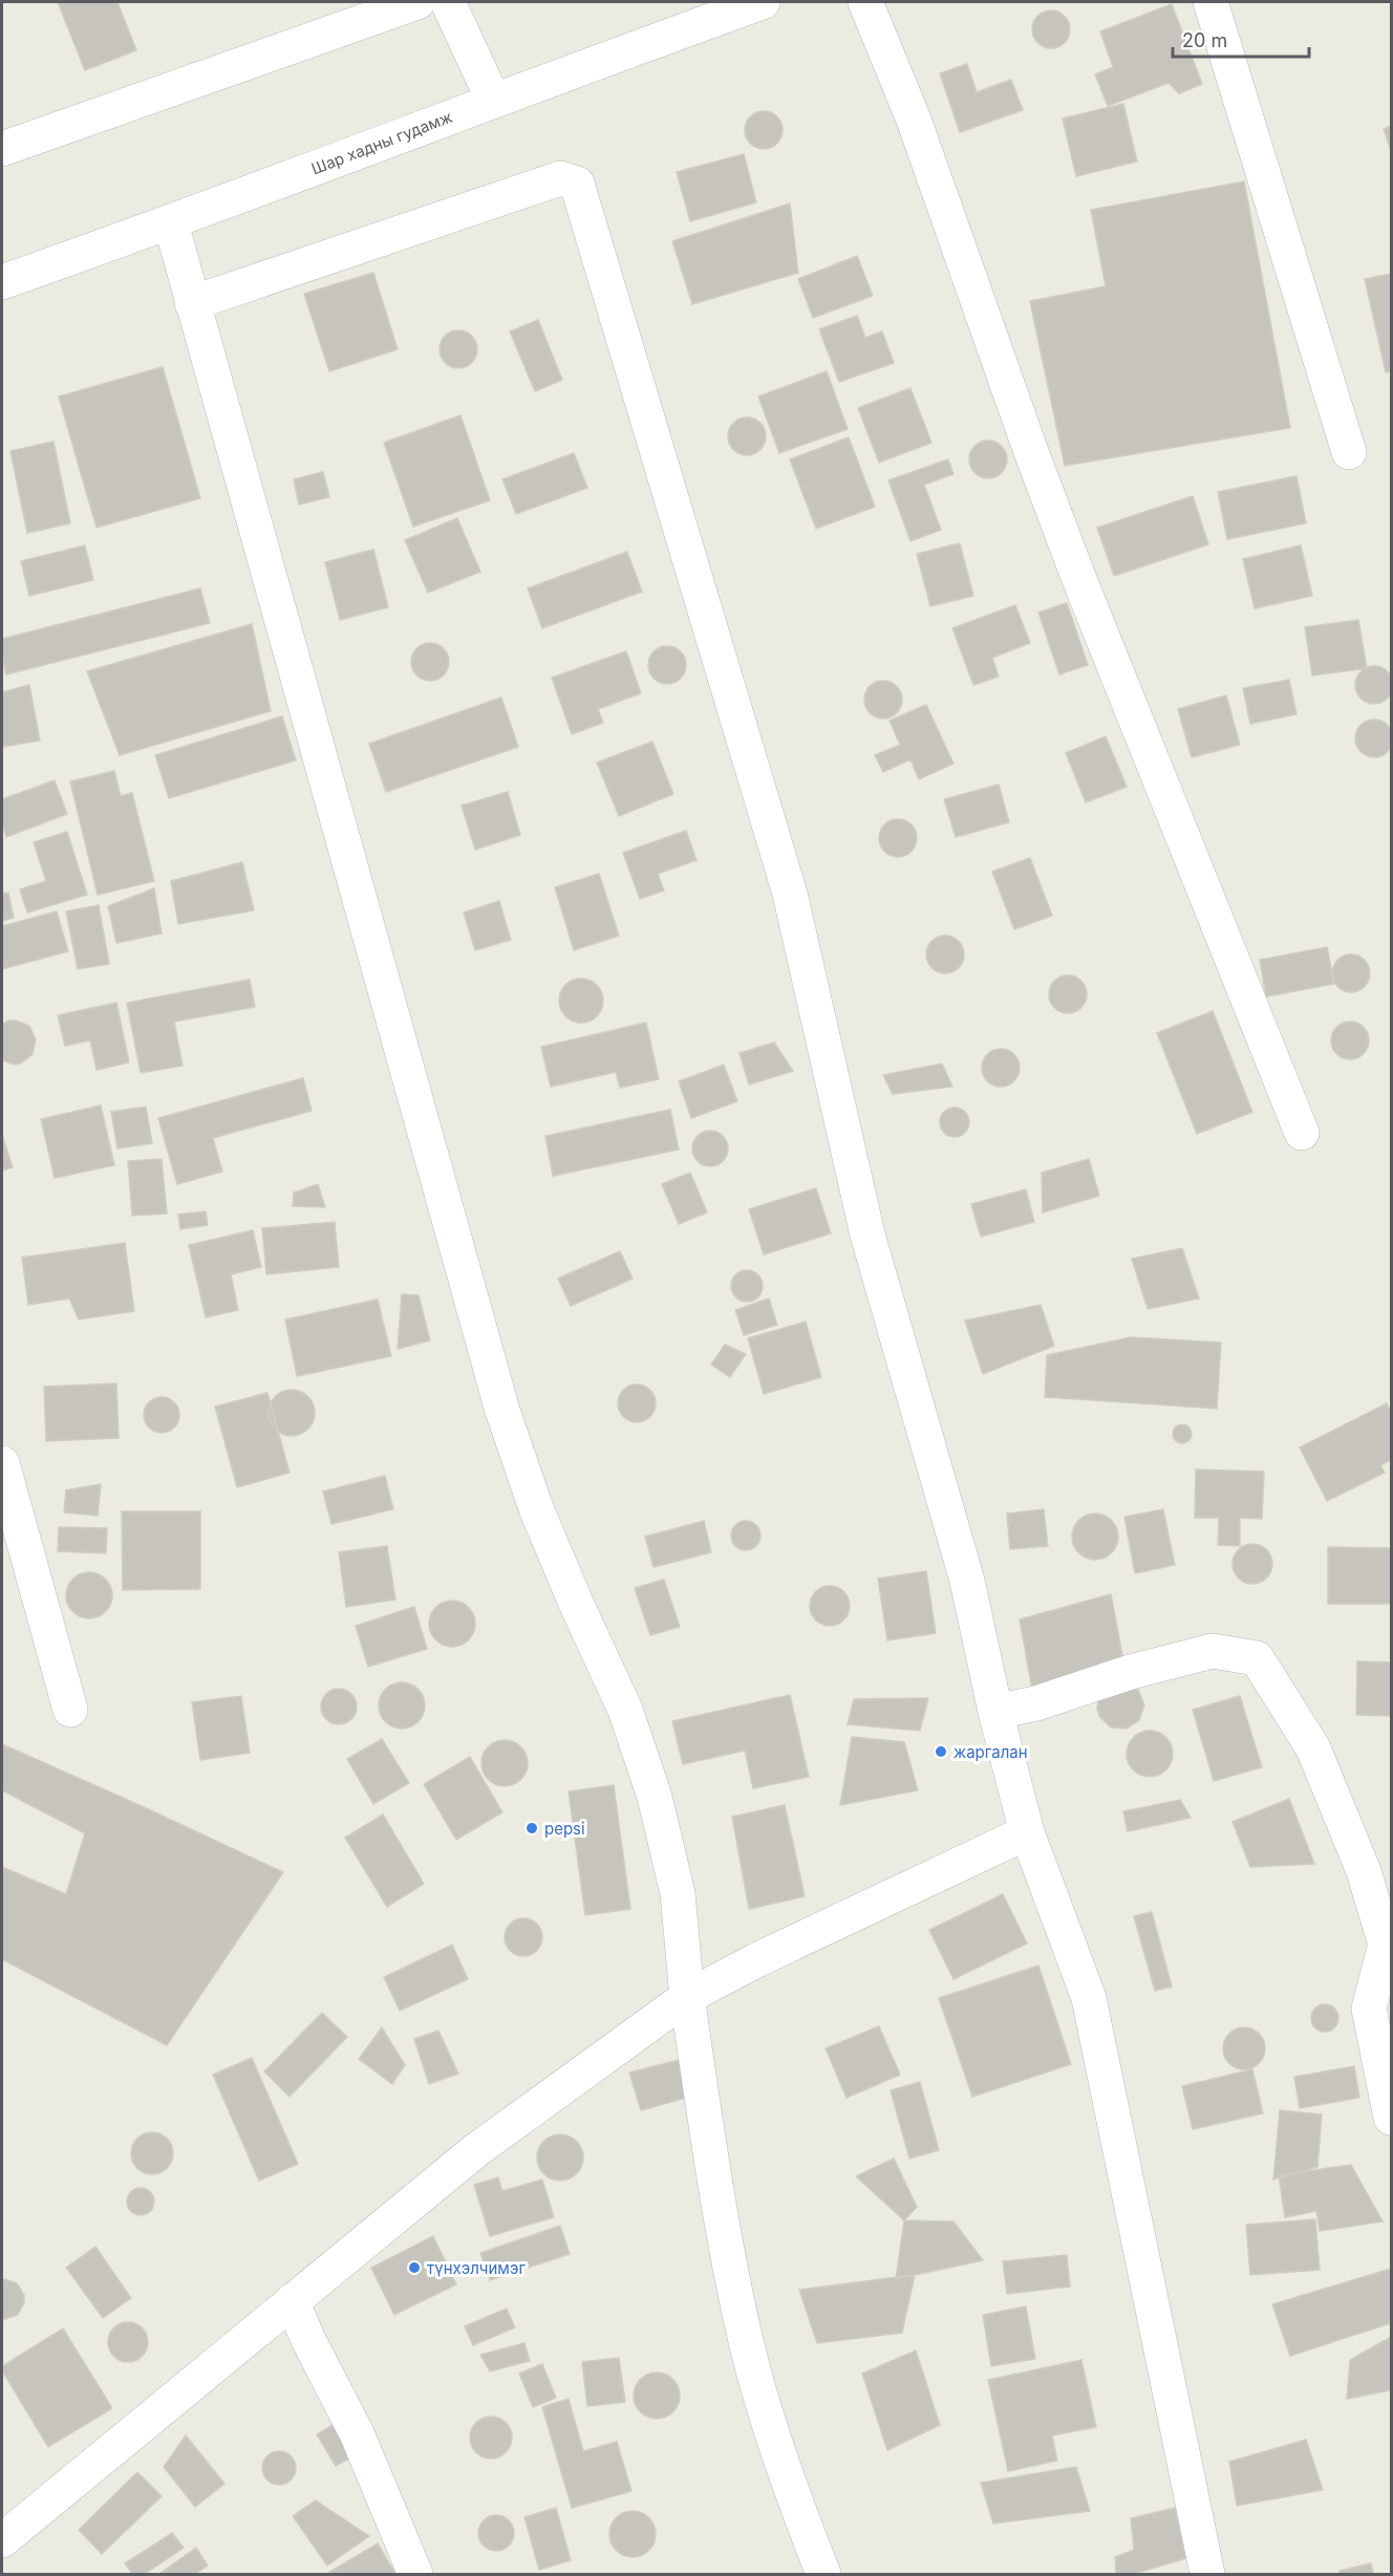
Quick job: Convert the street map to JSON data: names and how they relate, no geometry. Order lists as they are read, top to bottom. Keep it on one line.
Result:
{"streets":{"street":["Шар хадны гудамж"]},"places":["жаргалан","pepsi","түнхэлчимэг"],"scale_bar":"20 m"}
